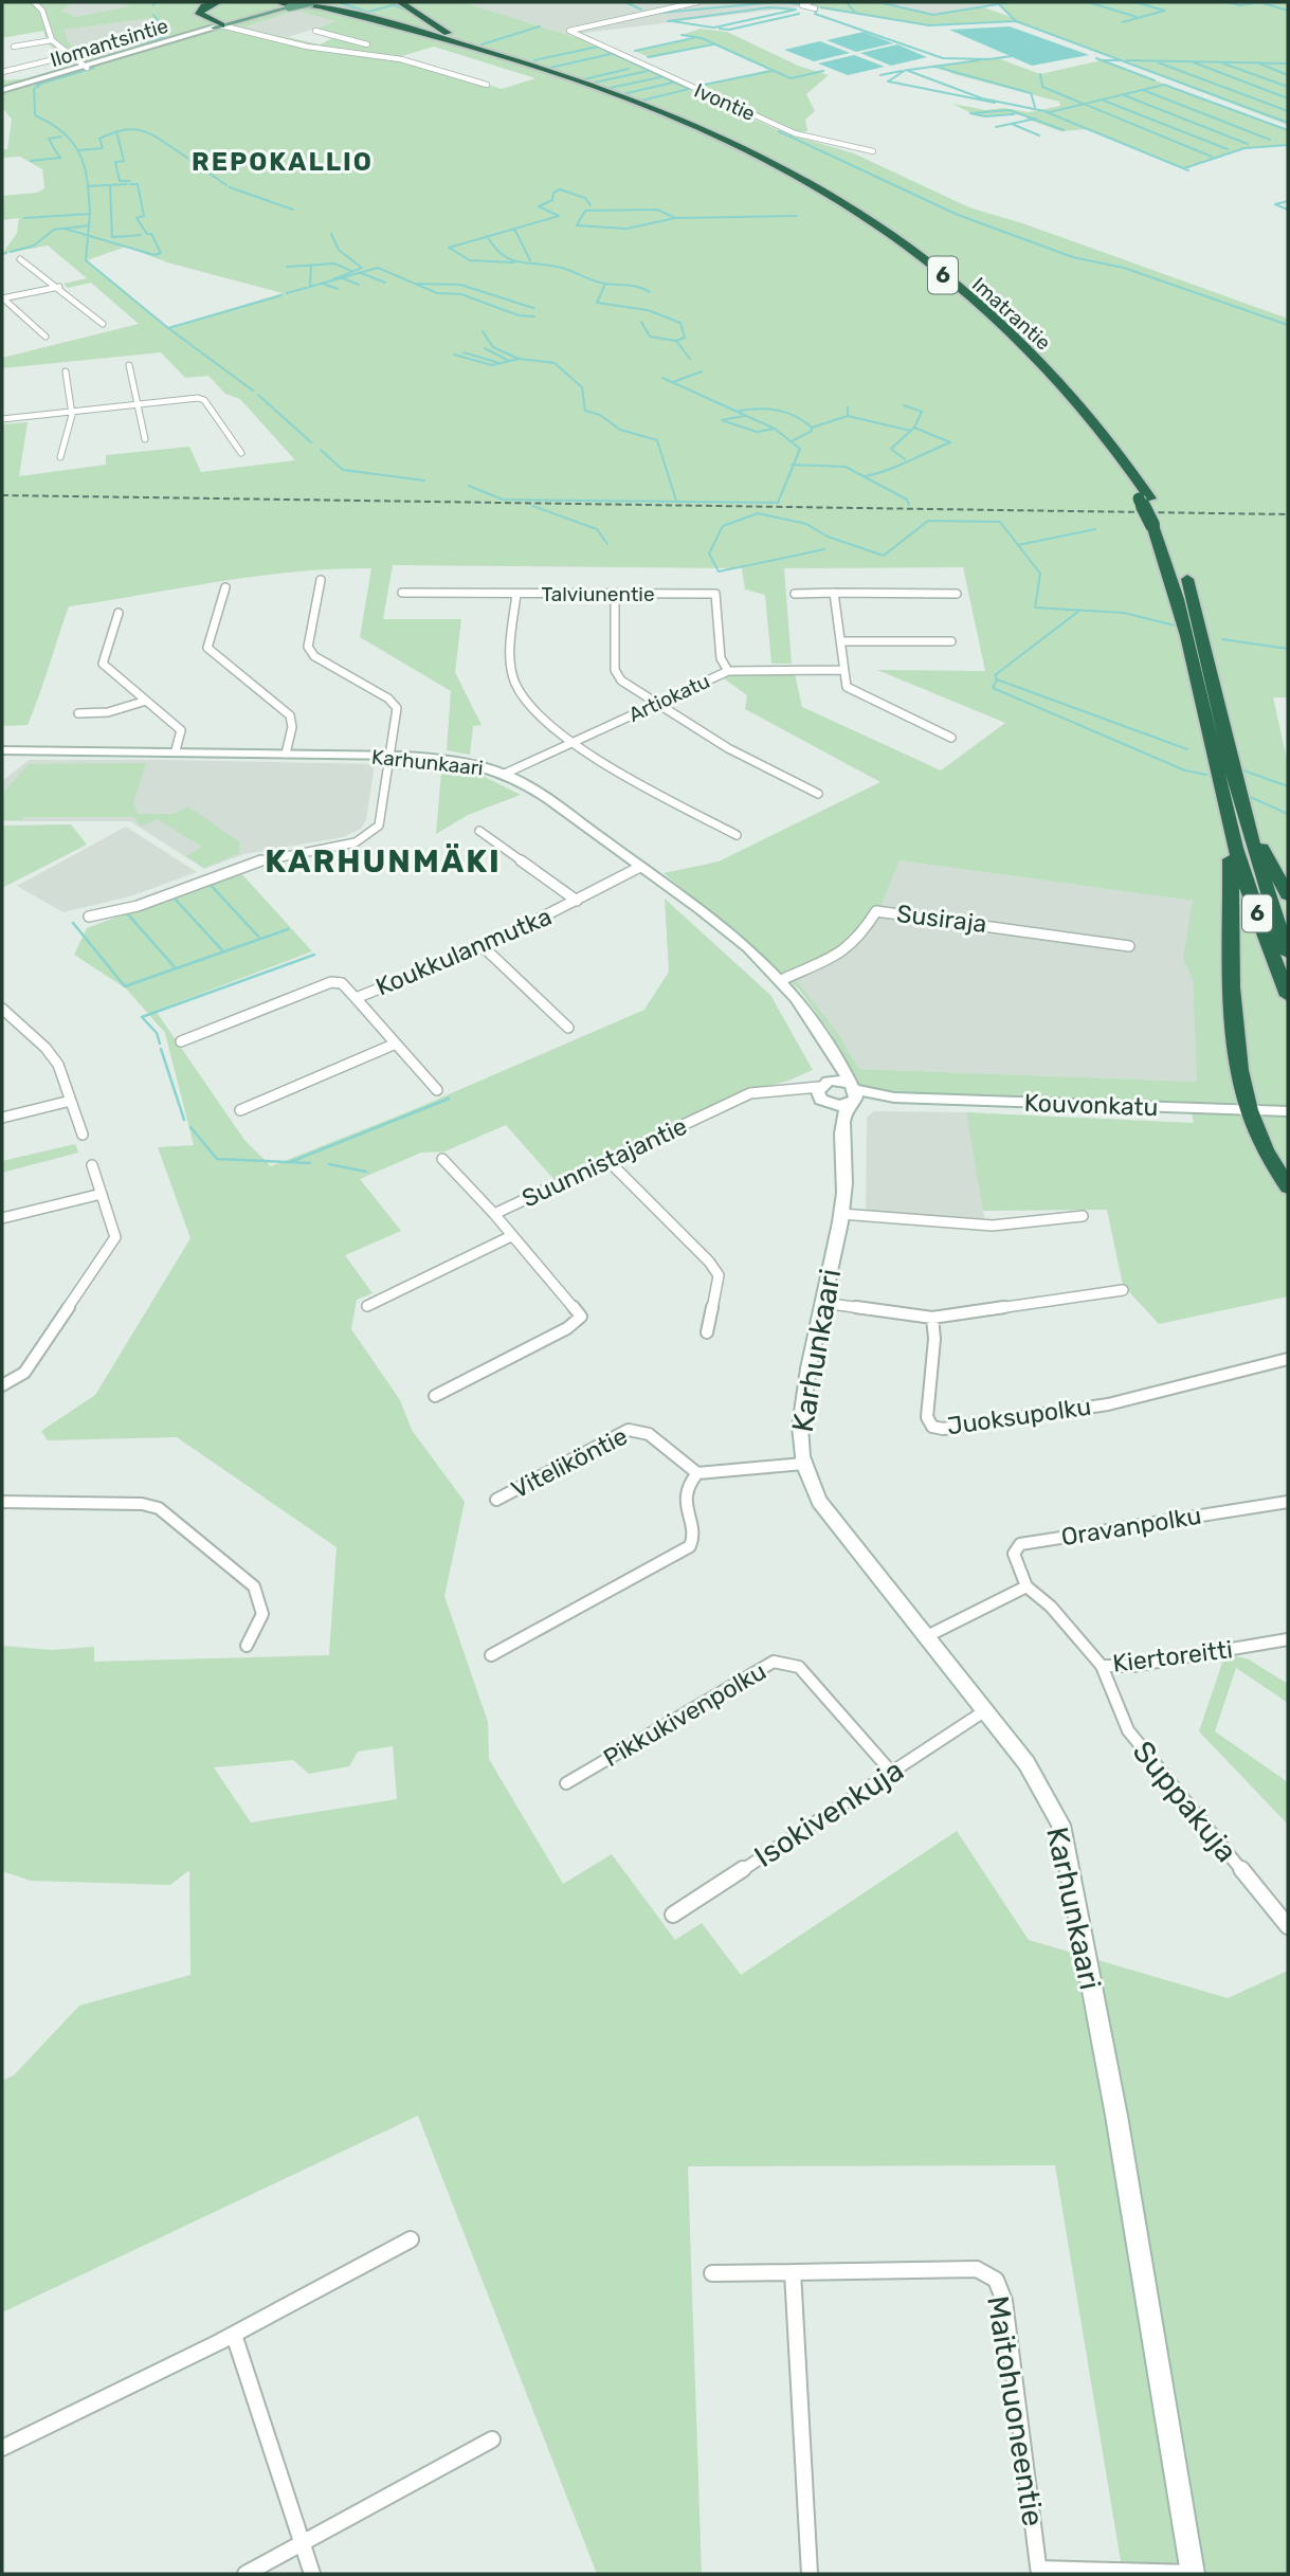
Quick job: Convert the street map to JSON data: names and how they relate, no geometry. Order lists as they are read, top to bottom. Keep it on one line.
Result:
{"streets":{"highway":["6","Imatrantie"],"main road":["Ilomantsintie"],"street":["Ivontie","Talviunentie","Artiokatu","Karhunkaari","Susiraja","Koukkulanmutka","Kouvonkatu","Suunnistajantie","Juoksupolku","Viteliköntie","Oravanpolku","Kiertoreitti","Pikkukivenpolku","Suppakuja","Isokivenkuja","Maitohuoneentie"]},"crossings":[["Ilomantsintie","Imatrantie"],["Talviunentie","Artiokatu"],["Artiokatu","Karhunkaari"],["Karhunkaari","Susiraja"],["Karhunkaari","Koukkulanmutka"],["Karhunkaari","Kouvonkatu"],["Karhunkaari","Suunnistajantie"],["Karhunkaari","Isokivenkuja"],["Karhunkaari","Maitohuoneentie"],["Oravanpolku","Kiertoreitti"],["Kiertoreitti","Suppakuja"],["Pikkukivenpolku","Isokivenkuja"]],"districts":["REPOKALLIO","KARHUNMÄKI"]}
